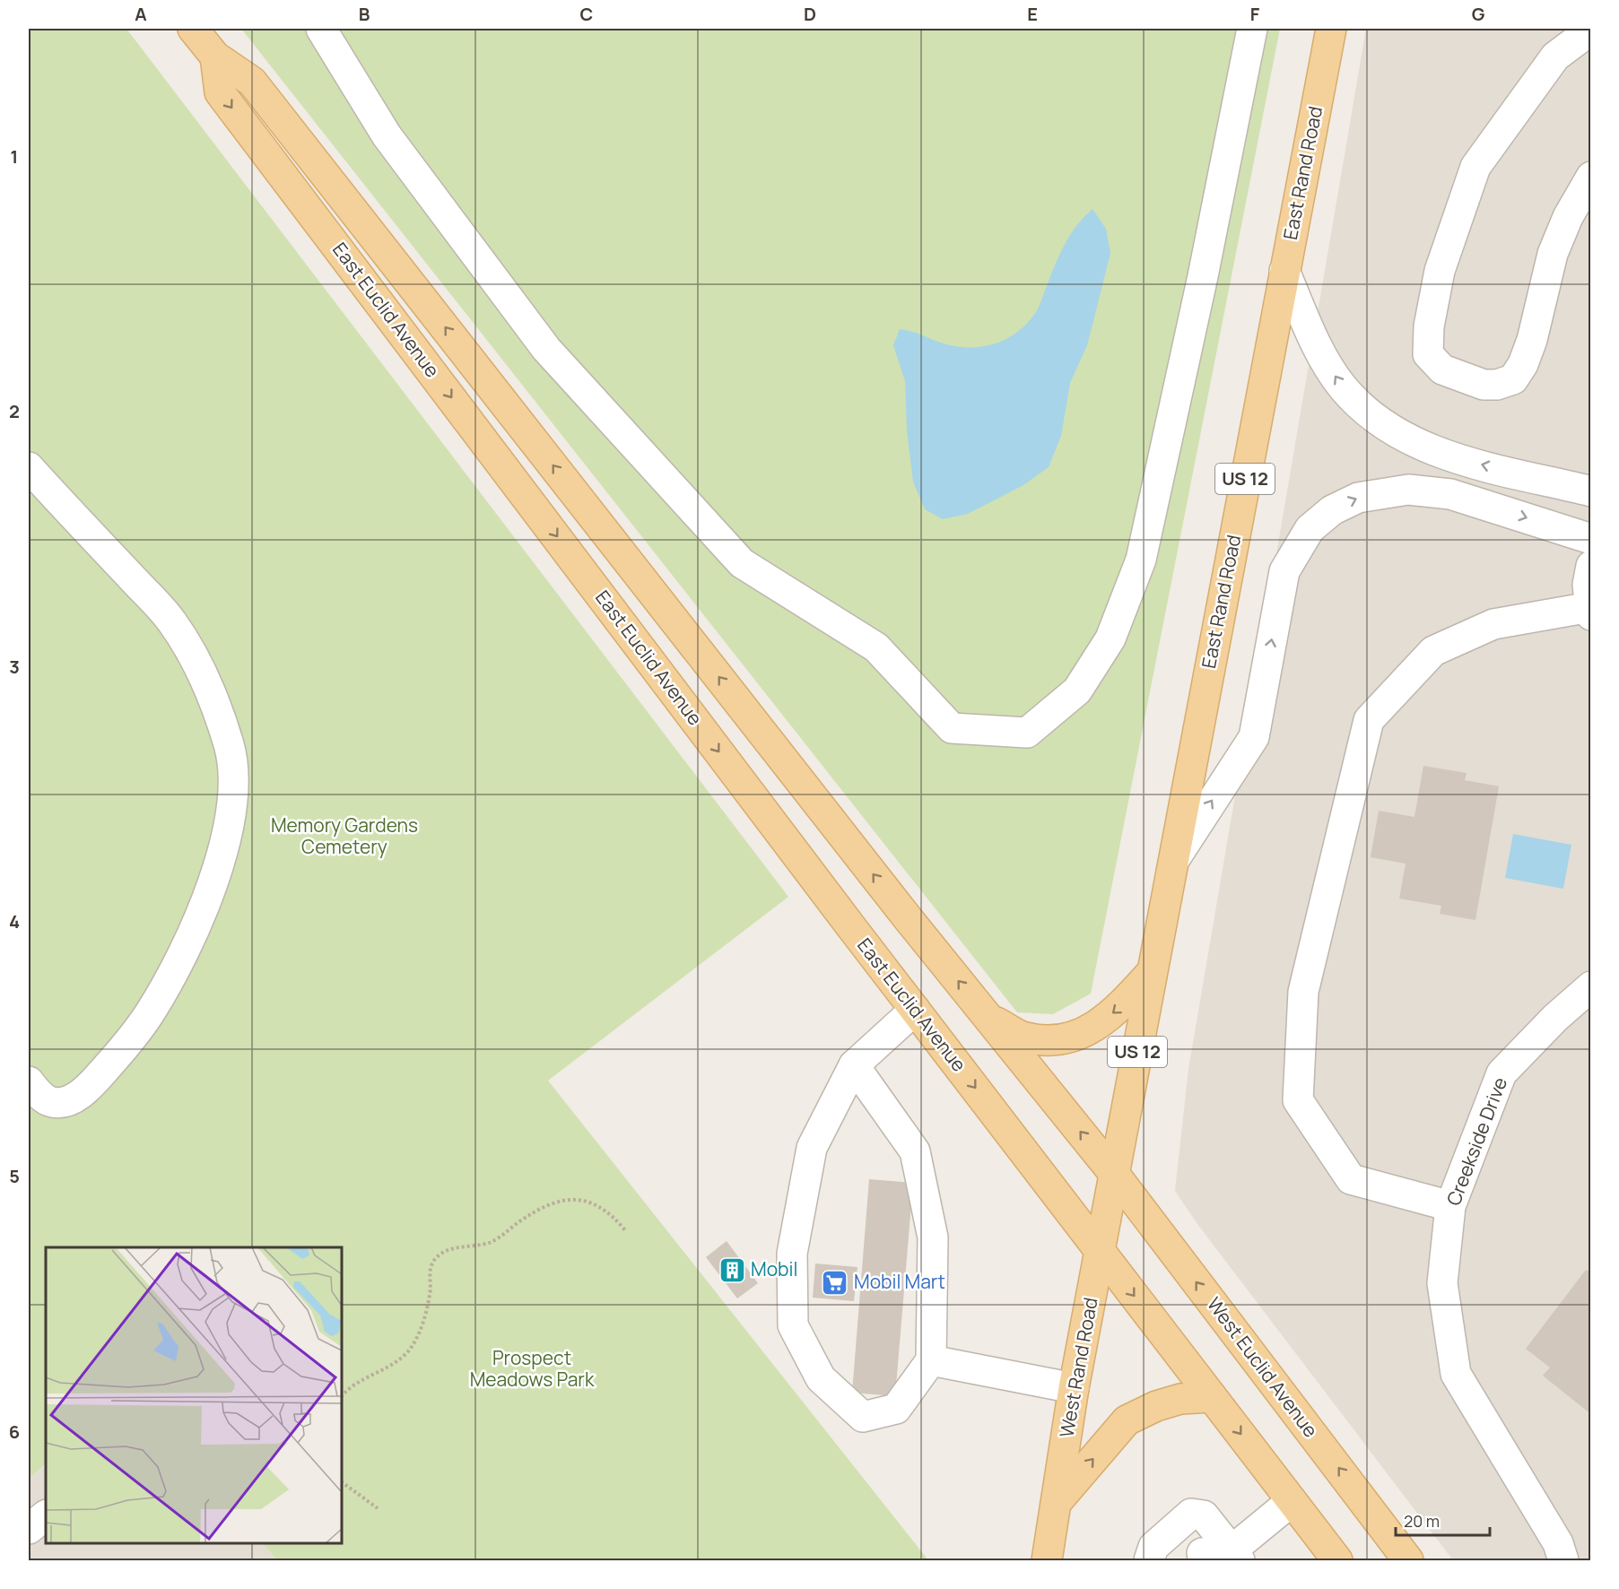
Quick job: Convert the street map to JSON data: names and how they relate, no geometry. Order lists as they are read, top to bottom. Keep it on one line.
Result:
{"streets":{"main road":["East Rand Road","East Euclid Avenue","US 12","West Rand Road","West Euclid Avenue"],"street":["Creekside Drive"]},"crossings":[["East Rand Road","East Euclid Avenue"],["East Rand Road","West Rand Road"],["East Rand Road","West Euclid Avenue"],["East Euclid Avenue","West Rand Road"],["East Euclid Avenue","West Euclid Avenue"],["West Rand Road","West Euclid Avenue"]],"parks":["Memory Gardens Cemetery","Prospect Meadows Park"],"places":{"building":["Mobil"],"supermarket":["Mobil Mart"]},"scale_bar":"20 m","grid":{"columns":["A","B","C","D","E","F","G"],"rows":["1","2","3","4","5","6"]}}
